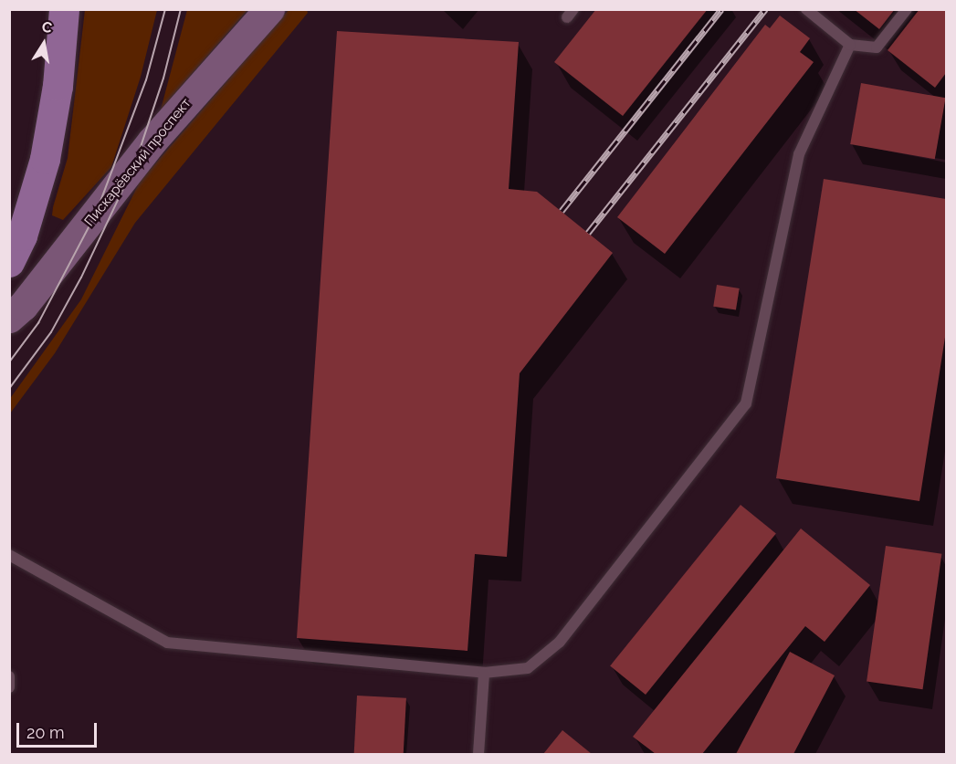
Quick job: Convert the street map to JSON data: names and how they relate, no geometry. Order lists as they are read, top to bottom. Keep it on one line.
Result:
{"streets":{"main road":["Пискарёвский проспект"]},"scale_bar":"20 m","north":"top"}
